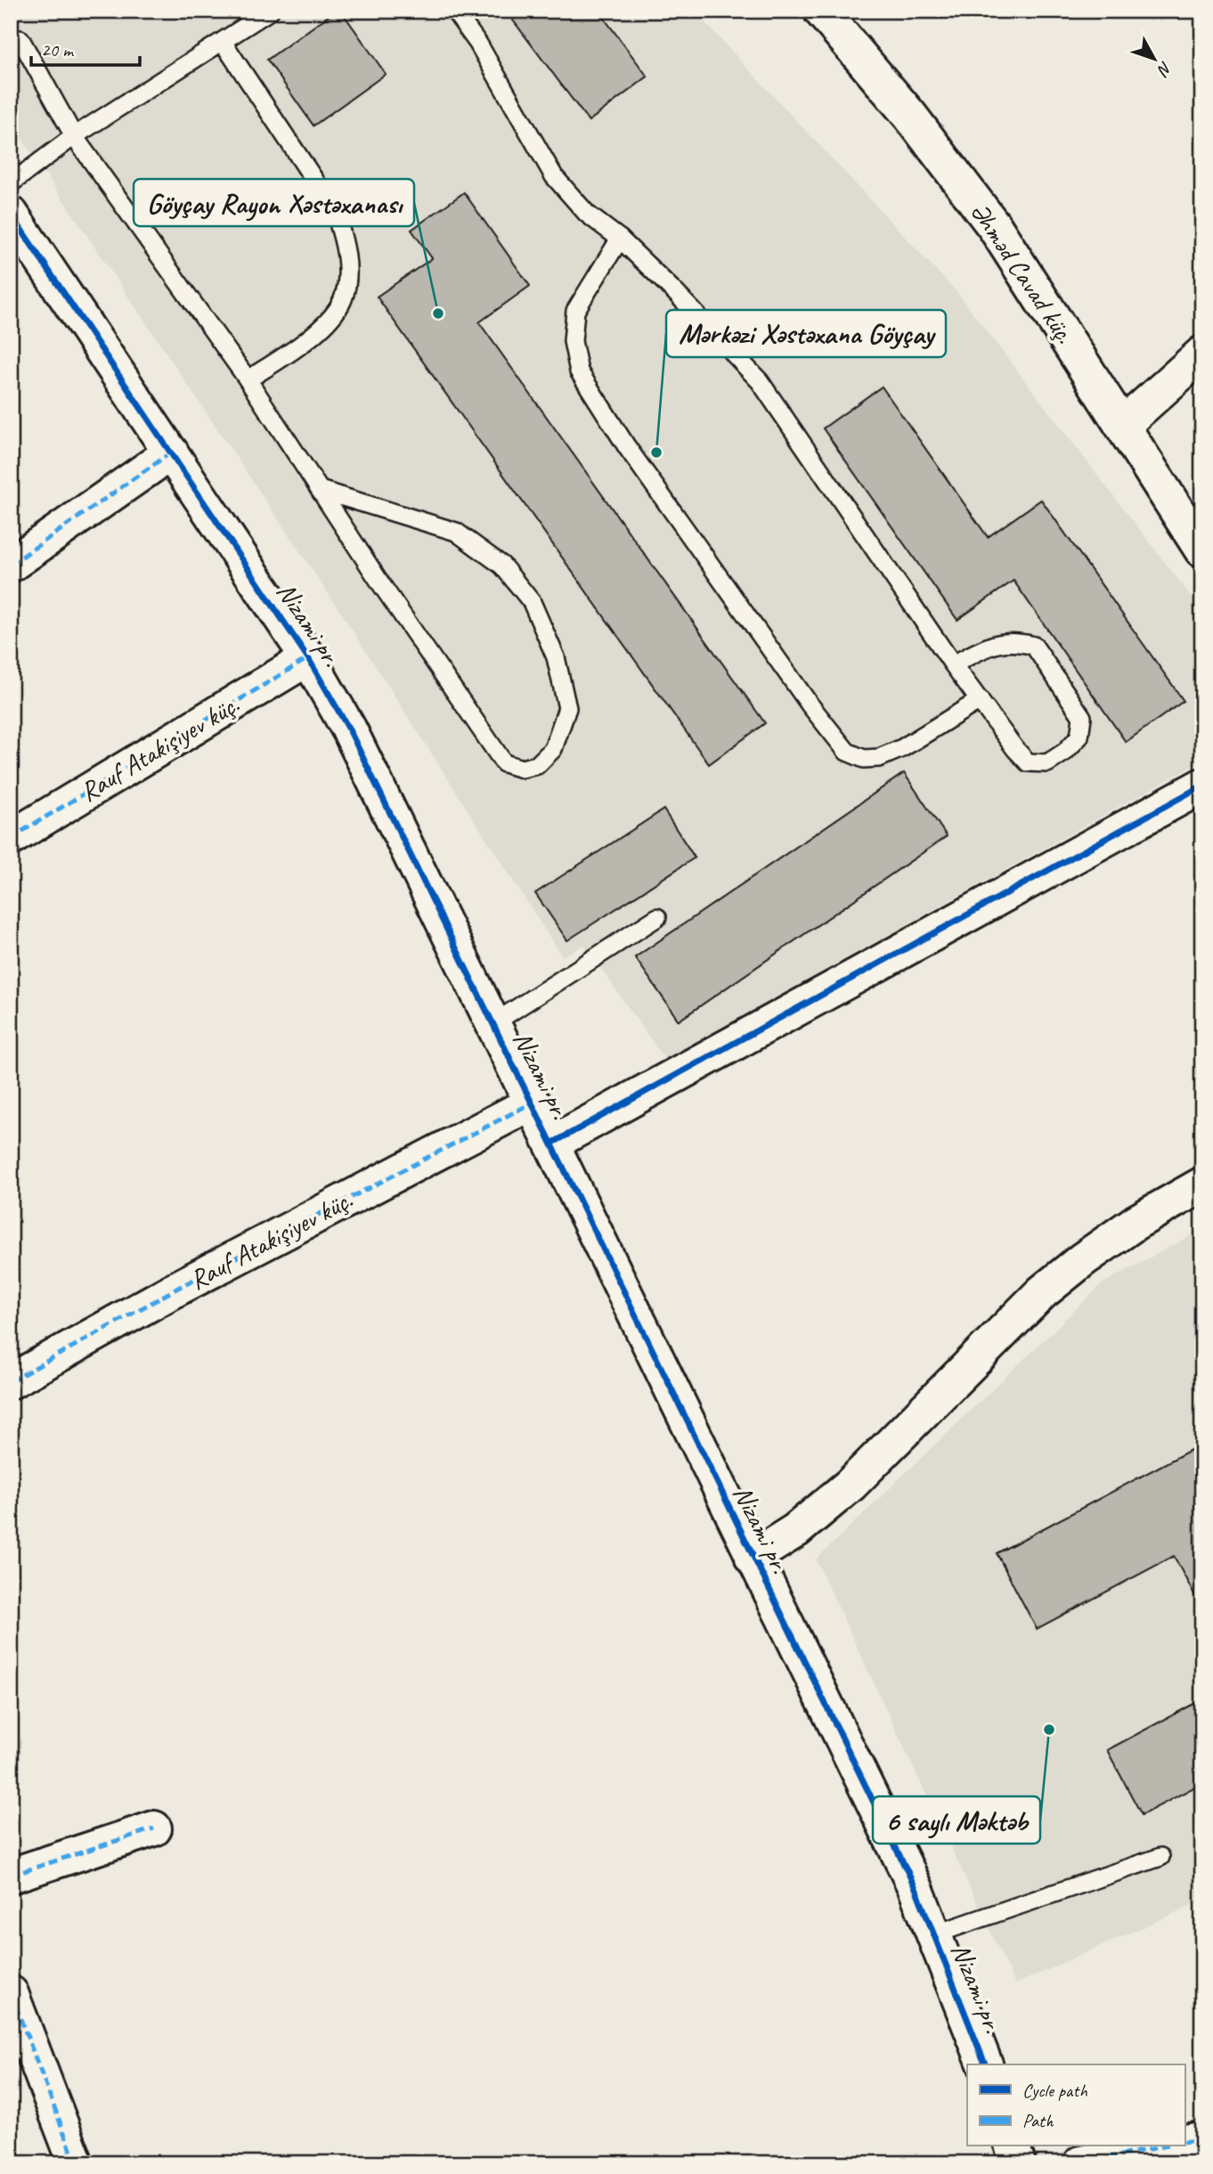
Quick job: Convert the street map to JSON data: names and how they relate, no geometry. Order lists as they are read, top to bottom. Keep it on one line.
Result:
{"streets":{"street":["Əhməd Cavad küç.","Nizami pr.","Rauf Atakişiyev küç."]},"crossings":[["Nizami pr.","Rauf Atakişiyev küç."]],"places":["Göyçay Rayon Xəstəxanası","Mərkəzi Xəstəxana Göyçay","6 saylı Məktəb"],"legend":["Cycle path","Path"],"scale_bar":"20 m","north":"bottom right"}
